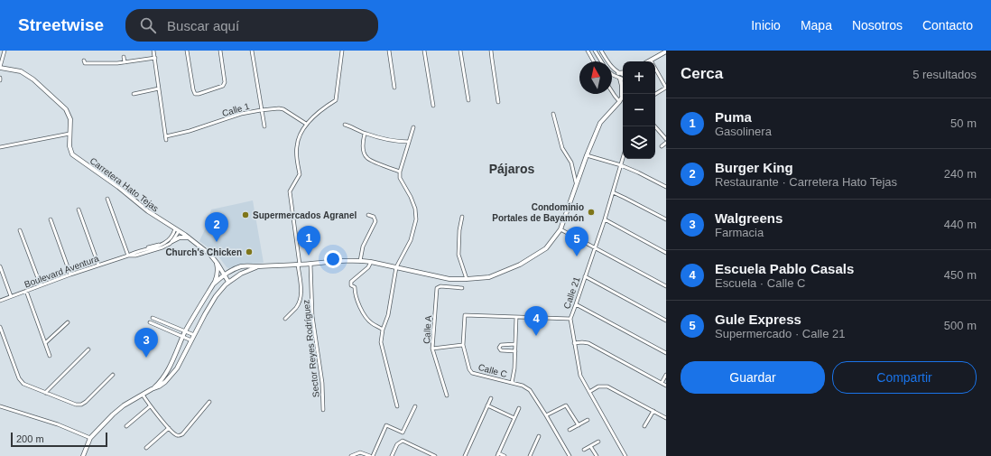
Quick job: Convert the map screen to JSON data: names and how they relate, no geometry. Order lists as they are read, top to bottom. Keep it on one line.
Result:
{"streets":{"street":["Calle 1","Carretera Hato Tejas","Boulevard Aventura","Calle 21","Calle A","Sector Reyes Rodríguez","Calle C"]},"crossings":[["Carretera Hato Tejas","Boulevard Aventura"],["Calle 21","Calle C"]],"districts":["Pájaros"],"places":["Condominio Portales de Bayamón","Supermercados Agranel","Church's Chicken"],"scale_bar":"200 m","north":"top","page":{"header":"Streetwise","search":"Buscar aquí","nav":["Inicio","Mapa","Nosotros","Contacto"],"heading":["Cerca","5 resultados"],"map_buttons":["+","−"],"list":[{"mark":"1","name":"Puma","note":"Gasolinera","value":"50 m"},{"mark":"2","name":"Burger King","note":"Restaurante · Carretera Hato Tejas","value":"240 m"},{"mark":"3","name":"Walgreens","note":"Farmacia","value":"440 m"},{"mark":"4","name":"Escuela Pablo Casals","note":"Escuela · Calle C","value":"450 m"},{"mark":"5","name":"Gule Express","note":"Supermercado · Calle 21","value":"500 m"}],"pins":["2","1","5","4","3"],"buttons":["Guardar","Compartir"],"scale":"200 m"}}
